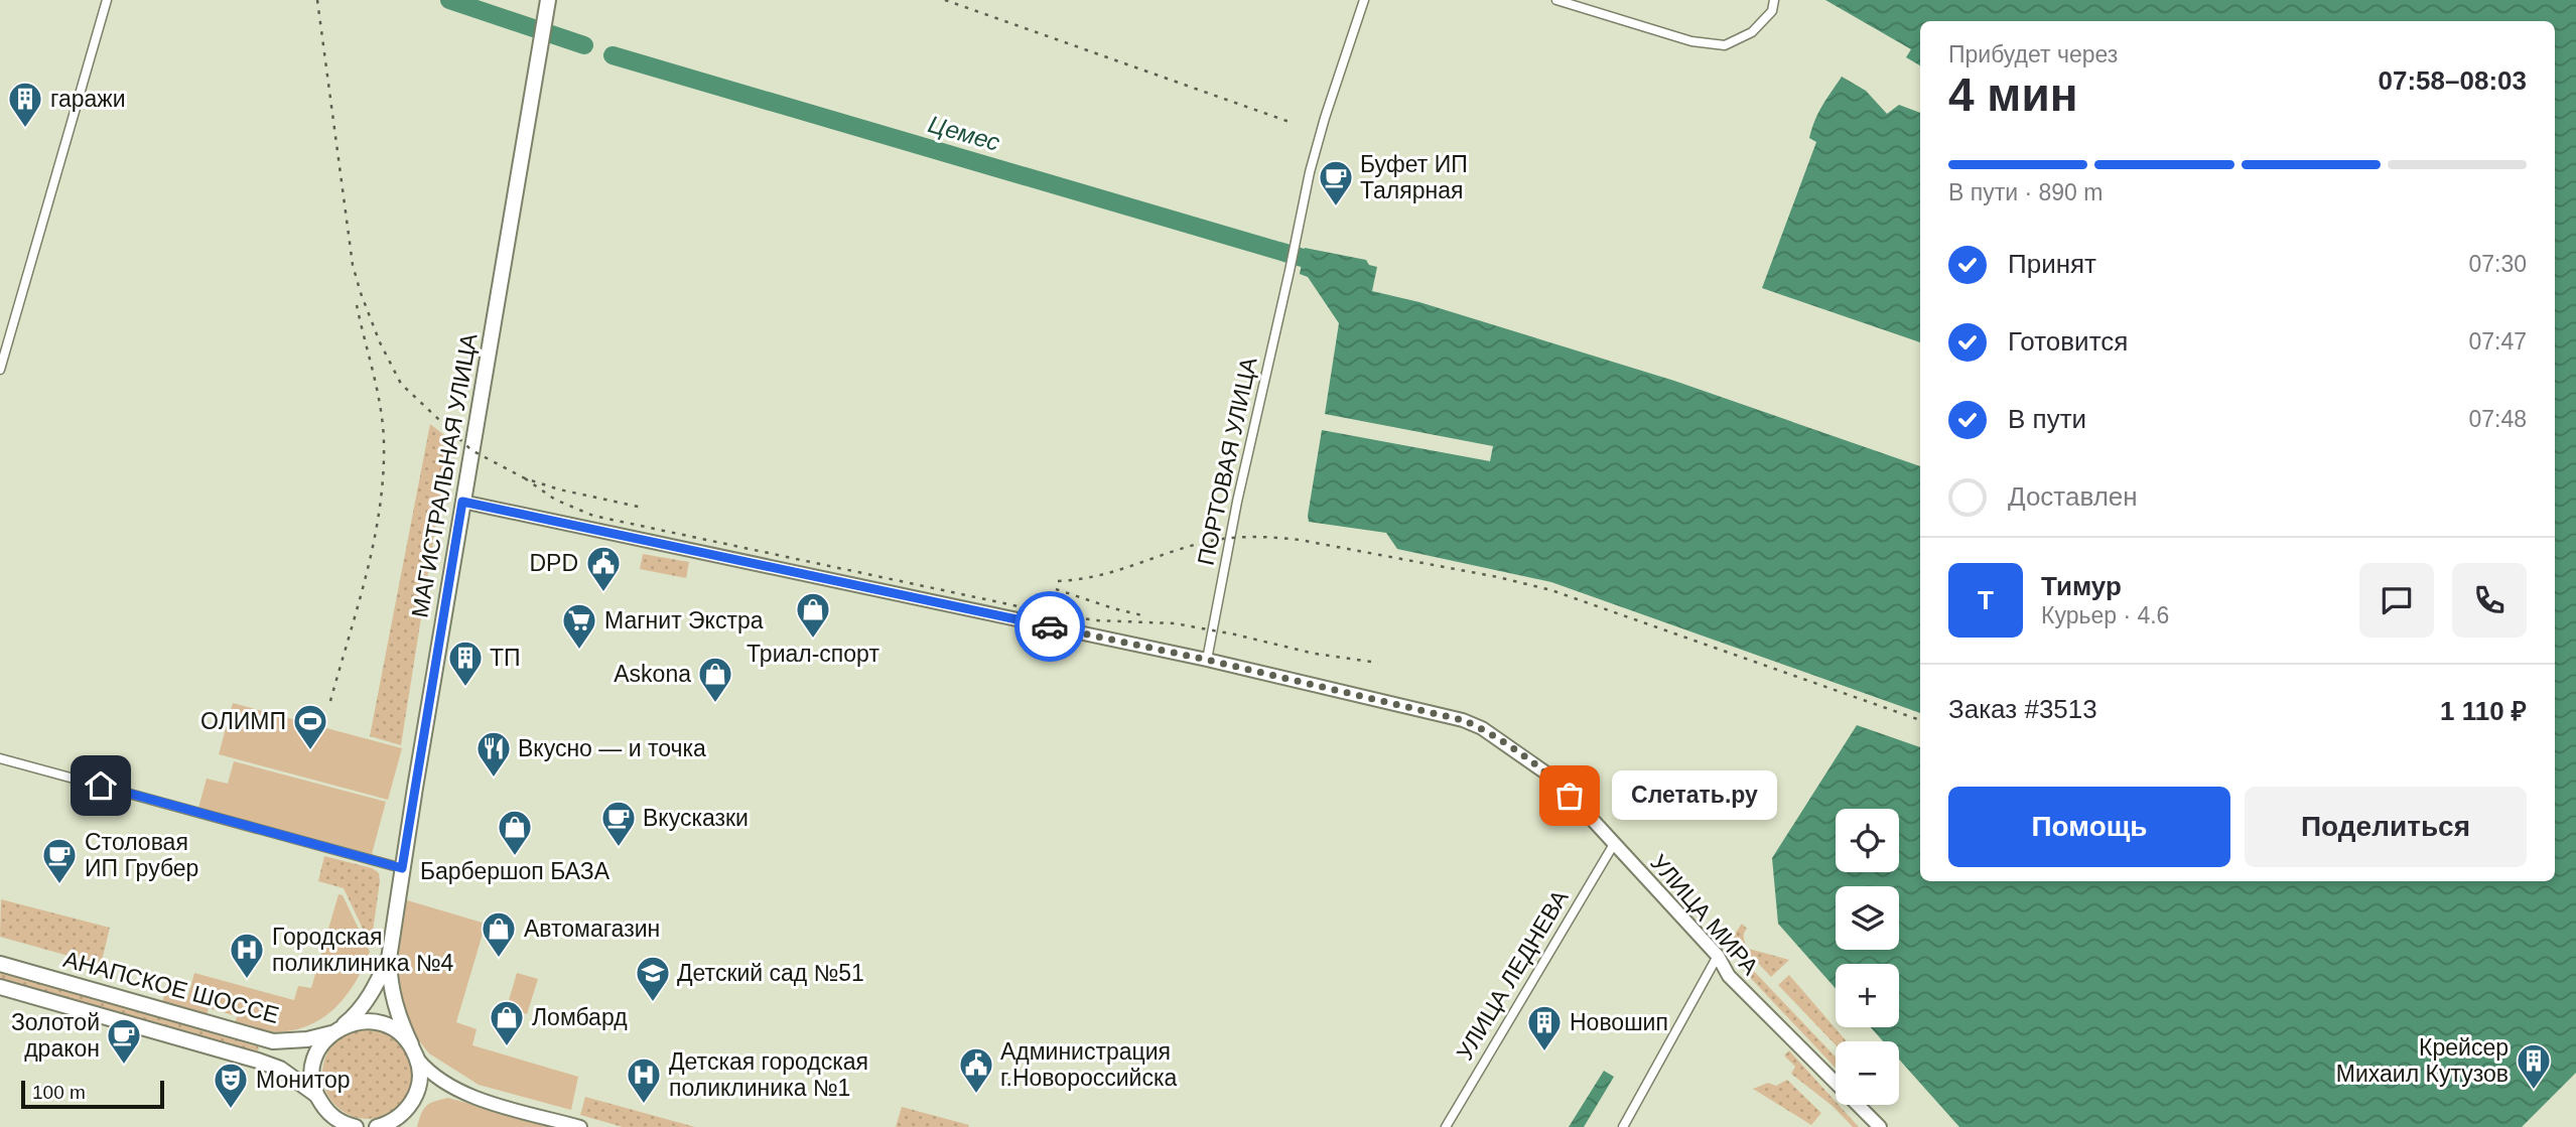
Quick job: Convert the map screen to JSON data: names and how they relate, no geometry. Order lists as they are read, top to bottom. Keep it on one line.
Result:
{"streets":{"highway":["МАГИСТРАЛЬНАЯ УЛИЦА","АНАПСКОЕ ШОССЕ"],"street":["ПОРТОВАЯ УЛИЦА","УЛИЦА МИРА","УЛИЦА ЛЕДНЕВА"]},"crossings":[["ПОРТОВАЯ УЛИЦА","УЛИЦА МИРА"],["МАГИСТРАЛЬНАЯ УЛИЦА","УЛИЦА МИРА"],["МАГИСТРАЛЬНАЯ УЛИЦА","АНАПСКОЕ ШОССЕ"],["УЛИЦА МИРА","УЛИЦА ЛЕДНЕВА"]],"water":["Цемес"],"places":{"building":["гаражи","ТП","Новошип","Крейсер Михаил Кутузов"],"cafe":["Буфет ИП Талярная","Вкусказки","Столовая ИП Грубер","Золотой дракон"],"public building":["DPD","Администрация г.Новороссийска"],"shop":["Триал-спорт","Askona","Барбершоп БАЗА","Автомагазин","Ломбард"],"supermarket":["Магнит Экстра"],"sports":["ОЛИМП"],"restaurant":["Вкусно — и точка"],"other":["Слетать.ру"],"hospital":["Городская поликлиника №4","Детская городская поликлиника №1"],"school or university":["Детский сад №51"],"theatre":["Монитор"]},"scale_bar":"100 m","page":{"heading":["4 мин","Прибудет через","07:58–08:03"],"panel":["Тимур","Курьер · 4.6","Заказ #3513","1 110 ₽"],"bar":"В пути · 890 m","list":[["Принят","07:30"],["Готовится","07:47"],["В пути","07:48"],"Доставлен"],"round":"Т","bubble":"Слетать.ру","buttons":["Помощь","Поделиться"],"map_buttons":["+","−"],"scale":"100 m"}}
